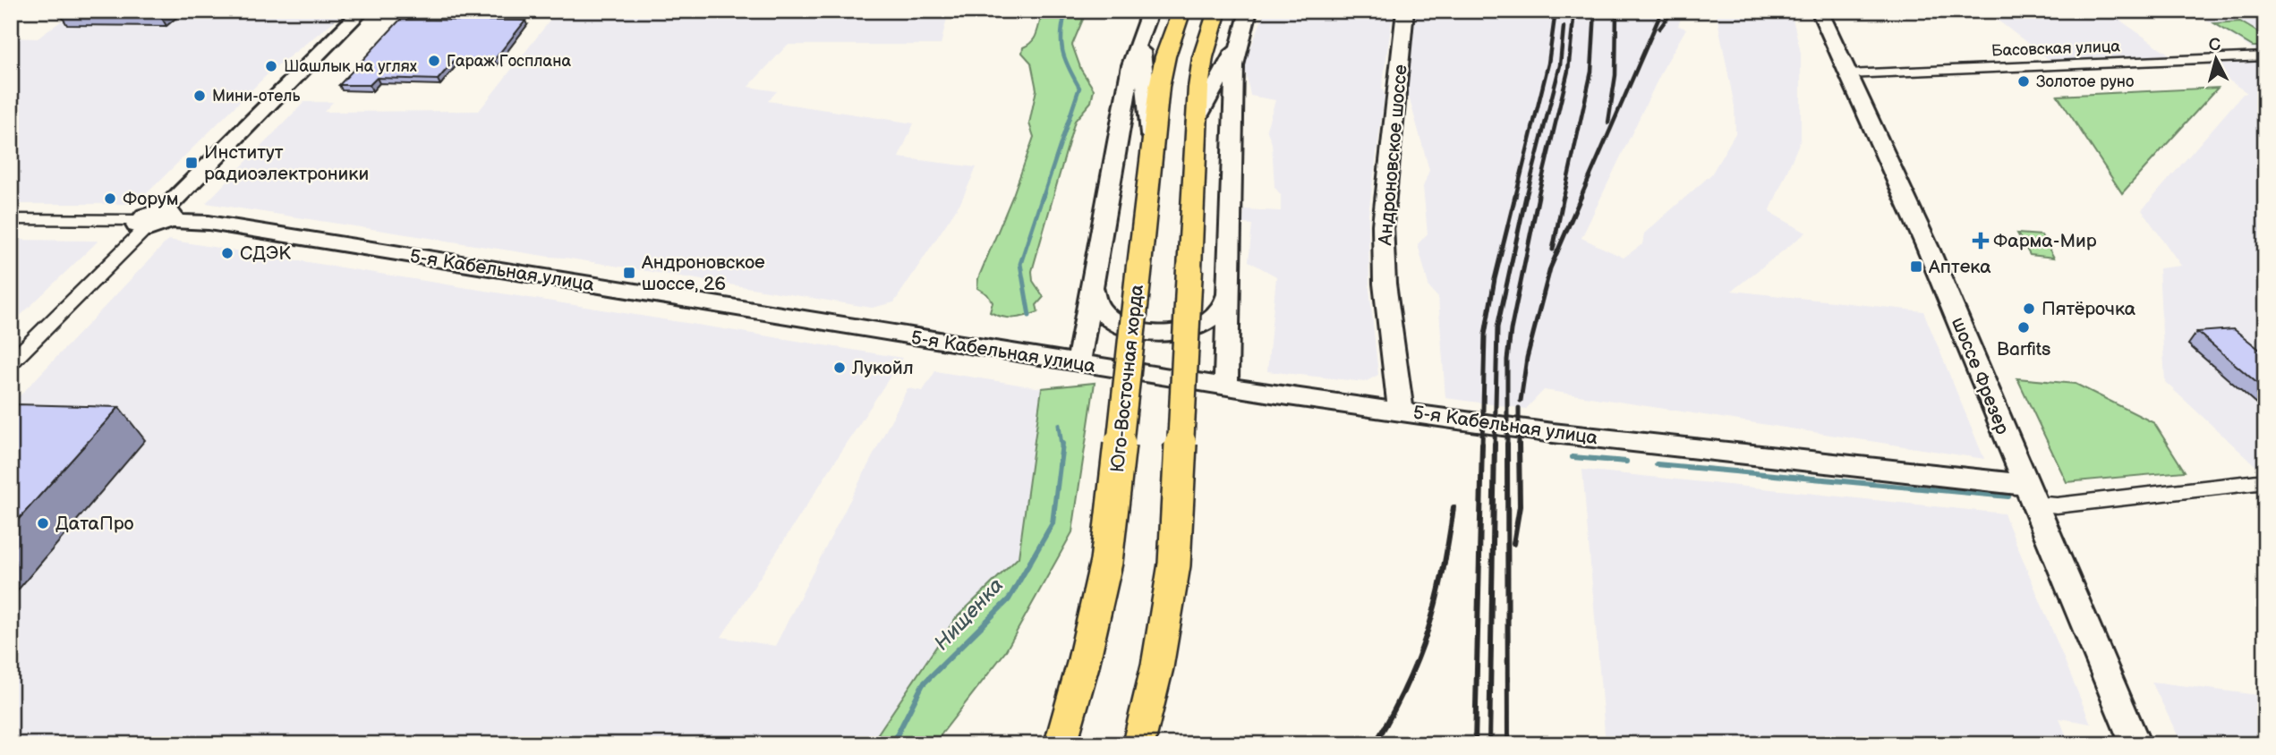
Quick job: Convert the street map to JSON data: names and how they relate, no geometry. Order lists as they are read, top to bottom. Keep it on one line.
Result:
{"streets":{"main road":["Юго-Восточная хорда"],"street":["Басовская улица","Андроновское шоссе","5-я Кабельная улица","шоссе Фрезер"]},"crossings":[["Басовская улица","шоссе Фрезер"],["Андроновское шоссе","5-я Кабельная улица"],["5-я Кабельная улица","шоссе Фрезер"]],"water":["Нищенка"],"places":{"other":["Гараж Госплана","Шашлык на углях","Золотое руно","Мини-отель","Форум","СДЭК","Пятёрочка","Barfits","Лукойл","ДатаПро"],"transit":["Институт радиоэлектроники","Аптека","Андроновское шоссе, 26"],"health":["Фарма-Мир"]},"north":"top"}
